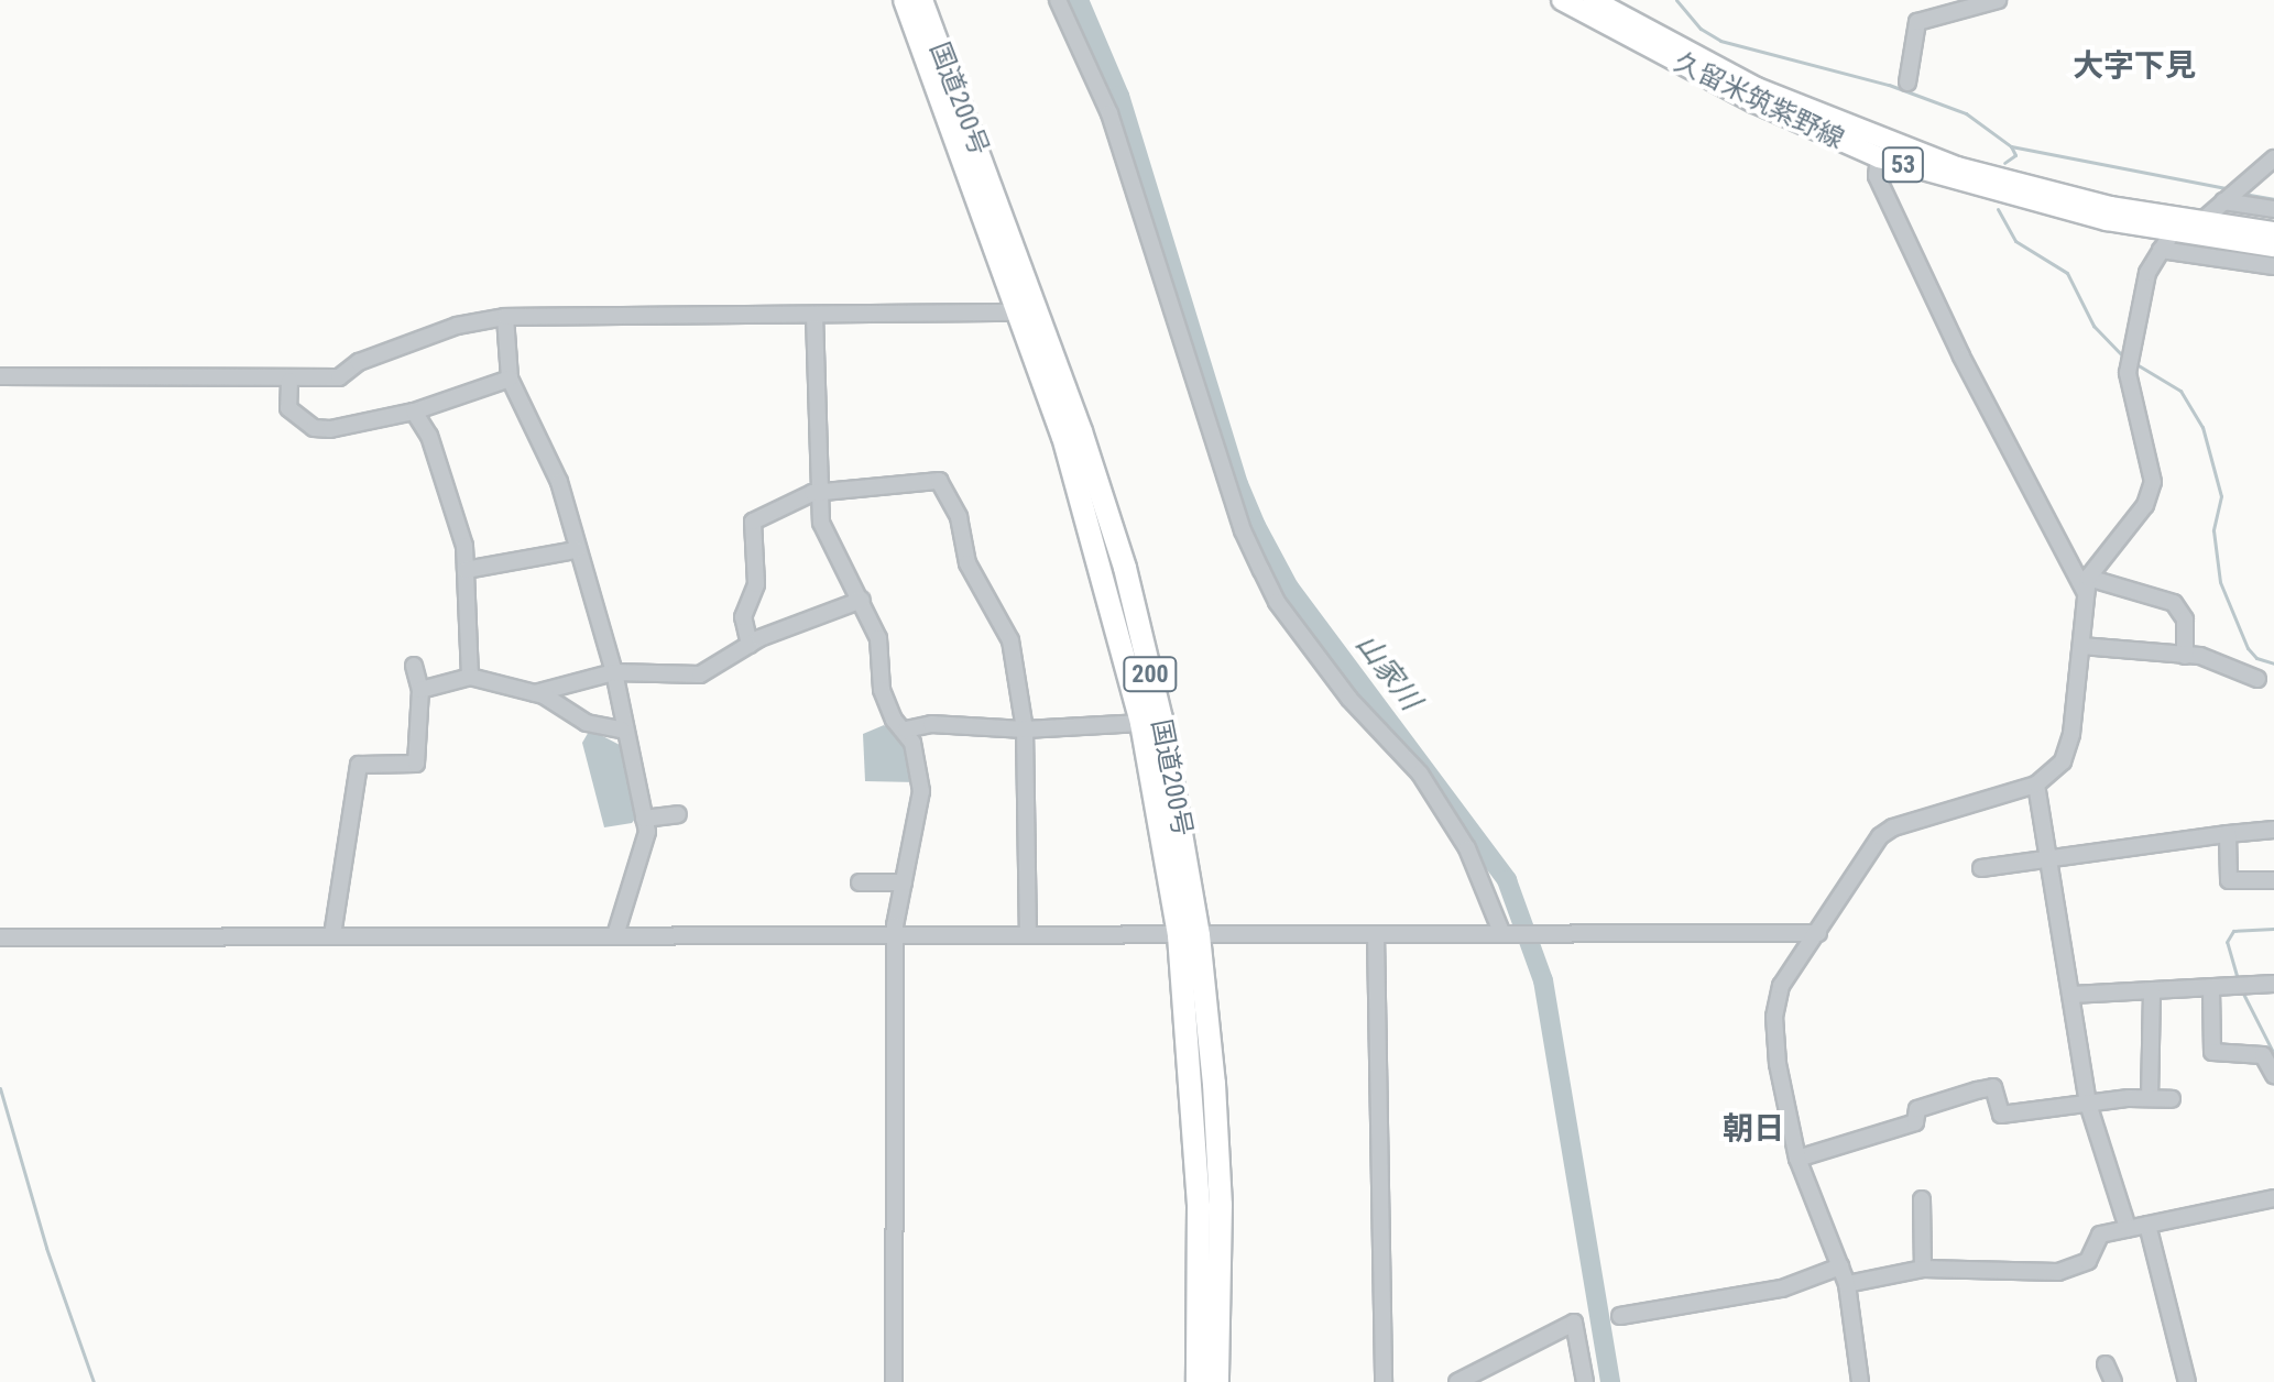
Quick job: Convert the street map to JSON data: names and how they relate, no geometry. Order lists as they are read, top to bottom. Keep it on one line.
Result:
{"streets":{"highway":["国道200号","200"],"main road":["久留米筑紫野線","53"]},"districts":["大字下見","朝日"],"water":["山家川"]}
